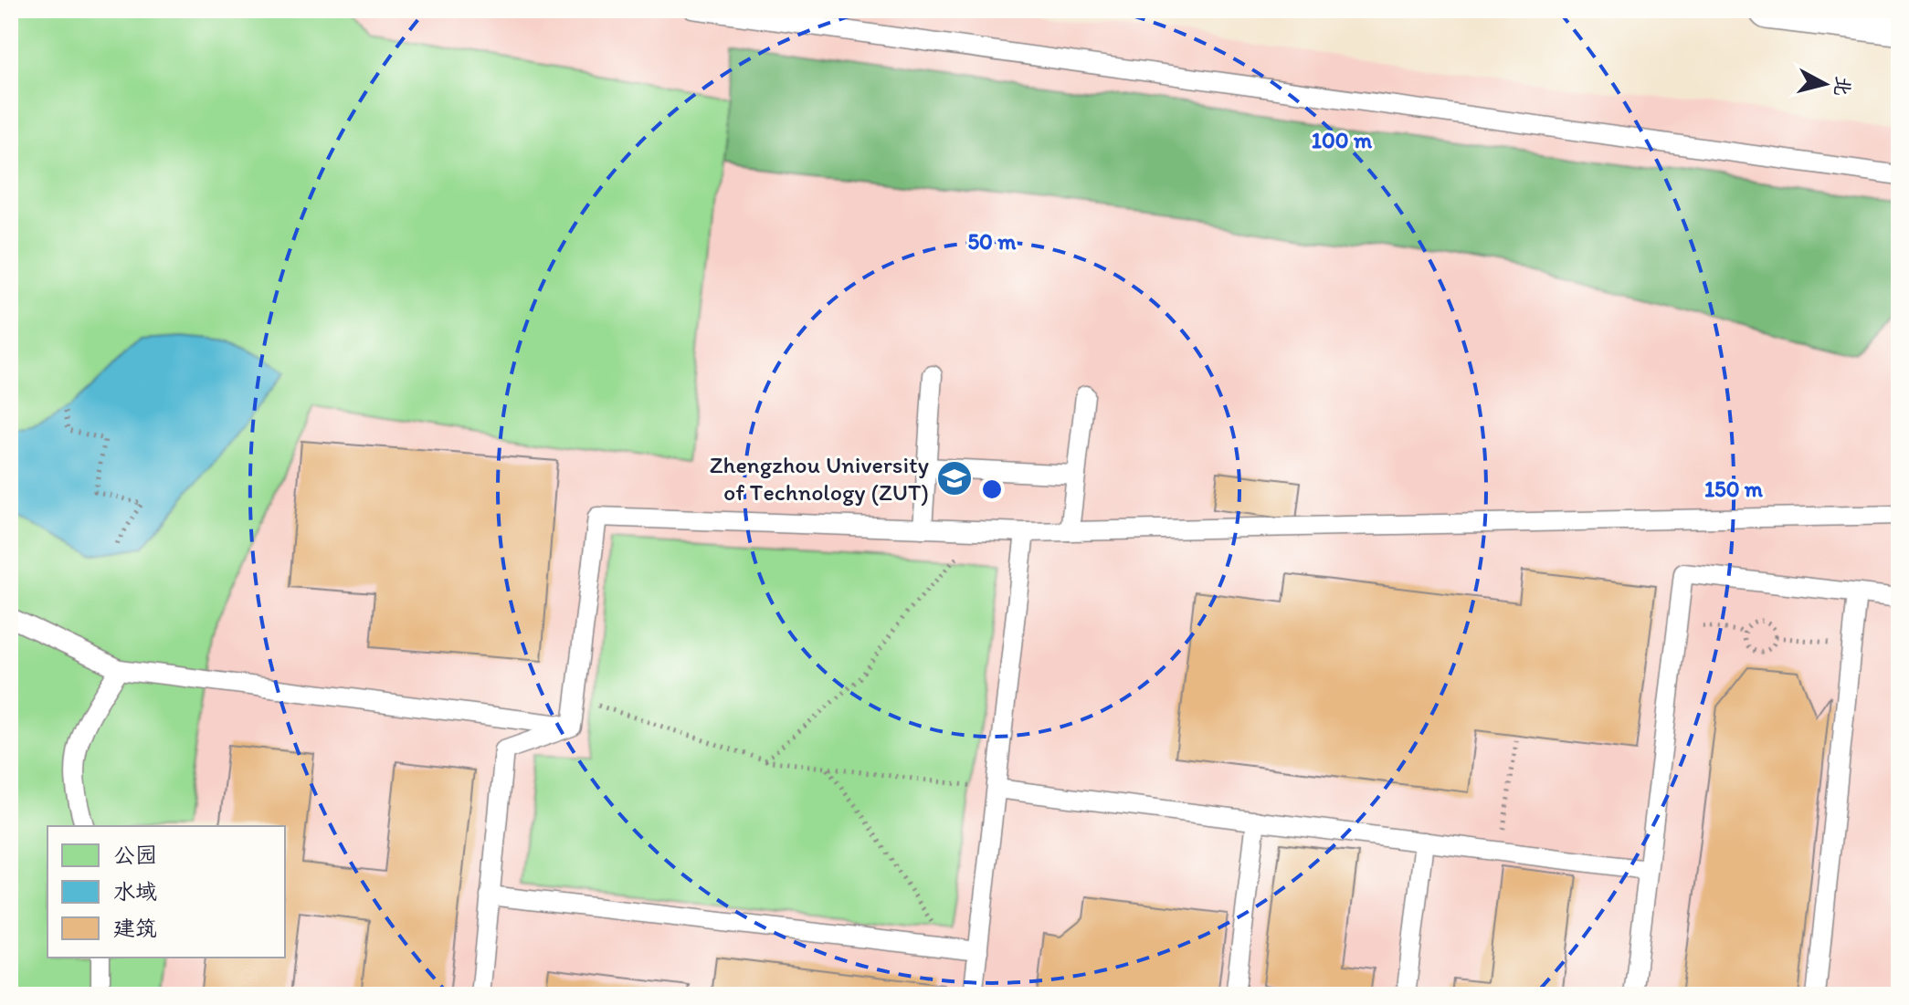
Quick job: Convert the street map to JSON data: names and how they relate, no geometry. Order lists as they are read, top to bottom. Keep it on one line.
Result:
{"places":{"school or university":["Zhengzhou University of Technology (ZUT)"]},"legend":["公园","水域","建筑"],"north":"right","rings":["100 m","50 m","150 m"]}
